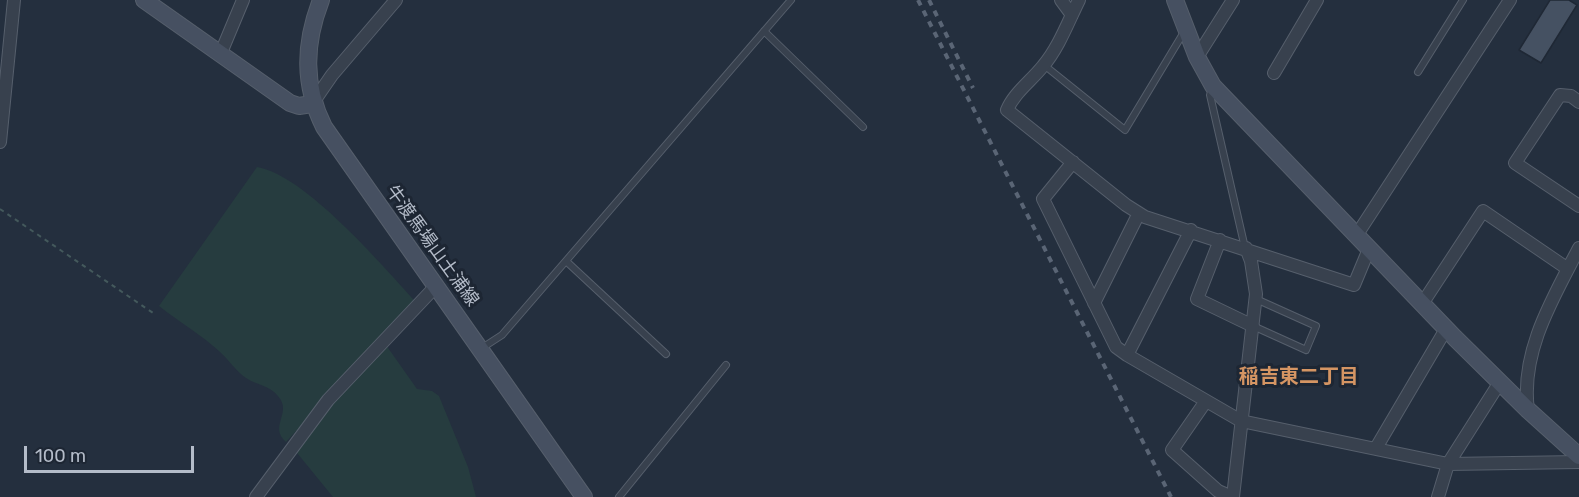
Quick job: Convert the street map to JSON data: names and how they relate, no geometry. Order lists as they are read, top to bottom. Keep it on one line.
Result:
{"streets":{"street":["牛渡馬場山土浦線"]},"districts":["稲吉東二丁目"],"scale_bar":"100 m"}
